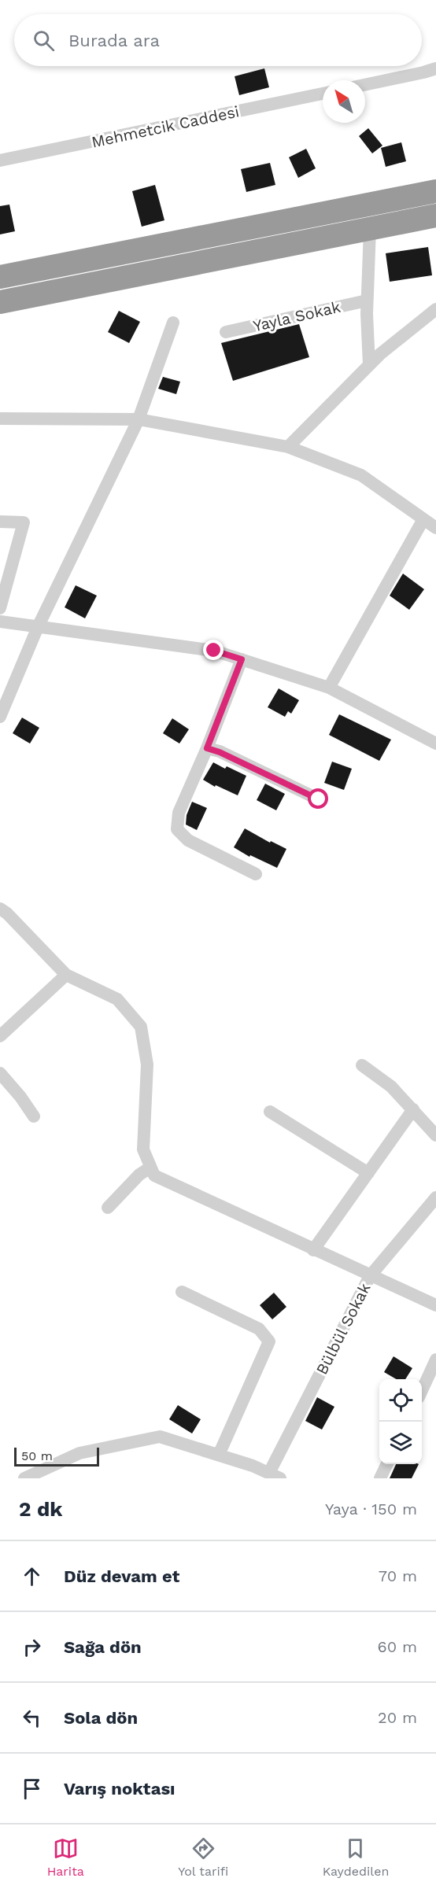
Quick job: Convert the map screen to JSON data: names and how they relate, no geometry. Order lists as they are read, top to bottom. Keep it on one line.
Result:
{"streets":{"street":["Mehmetcik Caddesi","Yayla Sokak","Bülbül Sokak"]},"scale_bar":"50 m","north":"top left","page":{"search":"Burada ara","scale":"50 m","heading":["2 dk","Yaya · 150 m"],"list":[["Düz devam et","70 m"],["Sağa dön","60 m"],["Sola dön","20 m"],"Varış noktası"],"nav":["Harita","Yol tarifi","Kaydedilen"]}}
